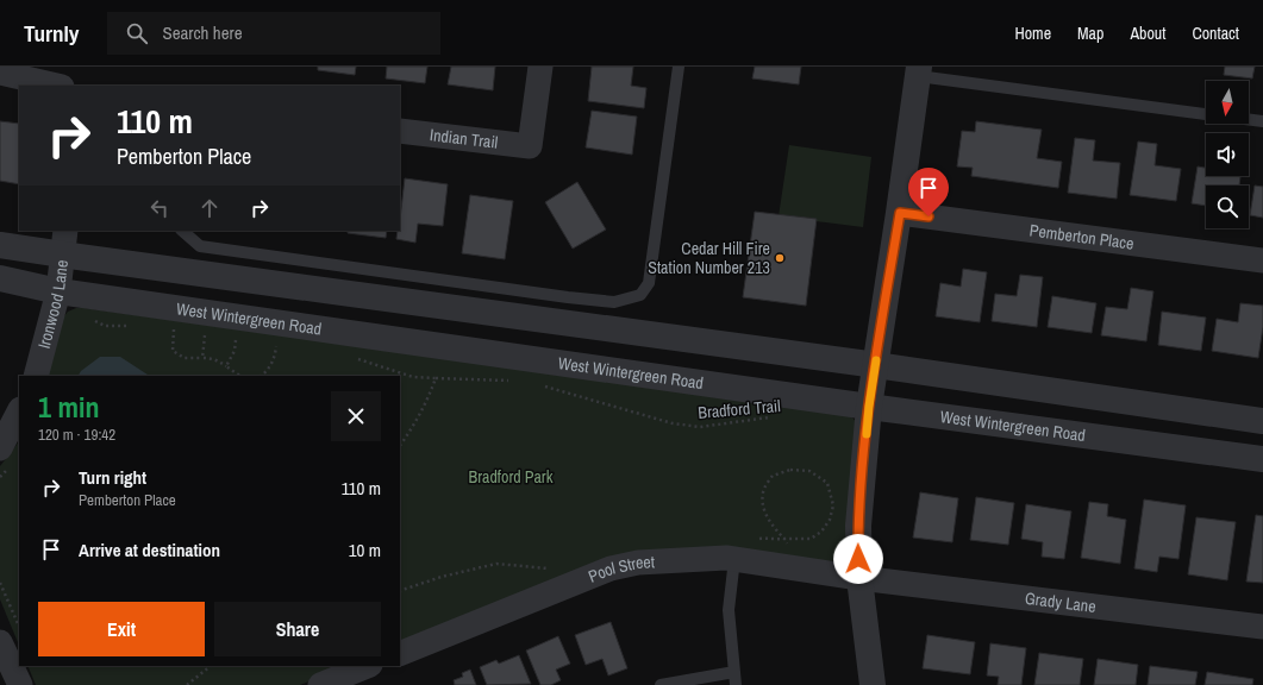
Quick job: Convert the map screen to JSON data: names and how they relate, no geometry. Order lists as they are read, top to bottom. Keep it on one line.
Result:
{"streets":{"street":["Indian Trail","Pemberton Place","Ironwood Lane","West Wintergreen Road","Pool Street","Grady Lane"],"path":["Bradford Trail"]},"crossings":[["Ironwood Lane","West Wintergreen Road"],["Pool Street","Grady Lane"]],"parks":["Bradford Park"],"places":["Cedar Hill Fire Station Number 213"],"north":"bottom","page":{"header":"Turnly","search":"Search here","nav":["Home","Map","About","Contact"],"turn":["110 m","Pemberton Place"],"heading":["1 min","120 m · 19:42"],"list":[{"name":"Turn right","note":"Pemberton Place","value":"110 m"},{"name":"Arrive at destination","value":"10 m"}],"buttons":["Exit","Share"]}}
